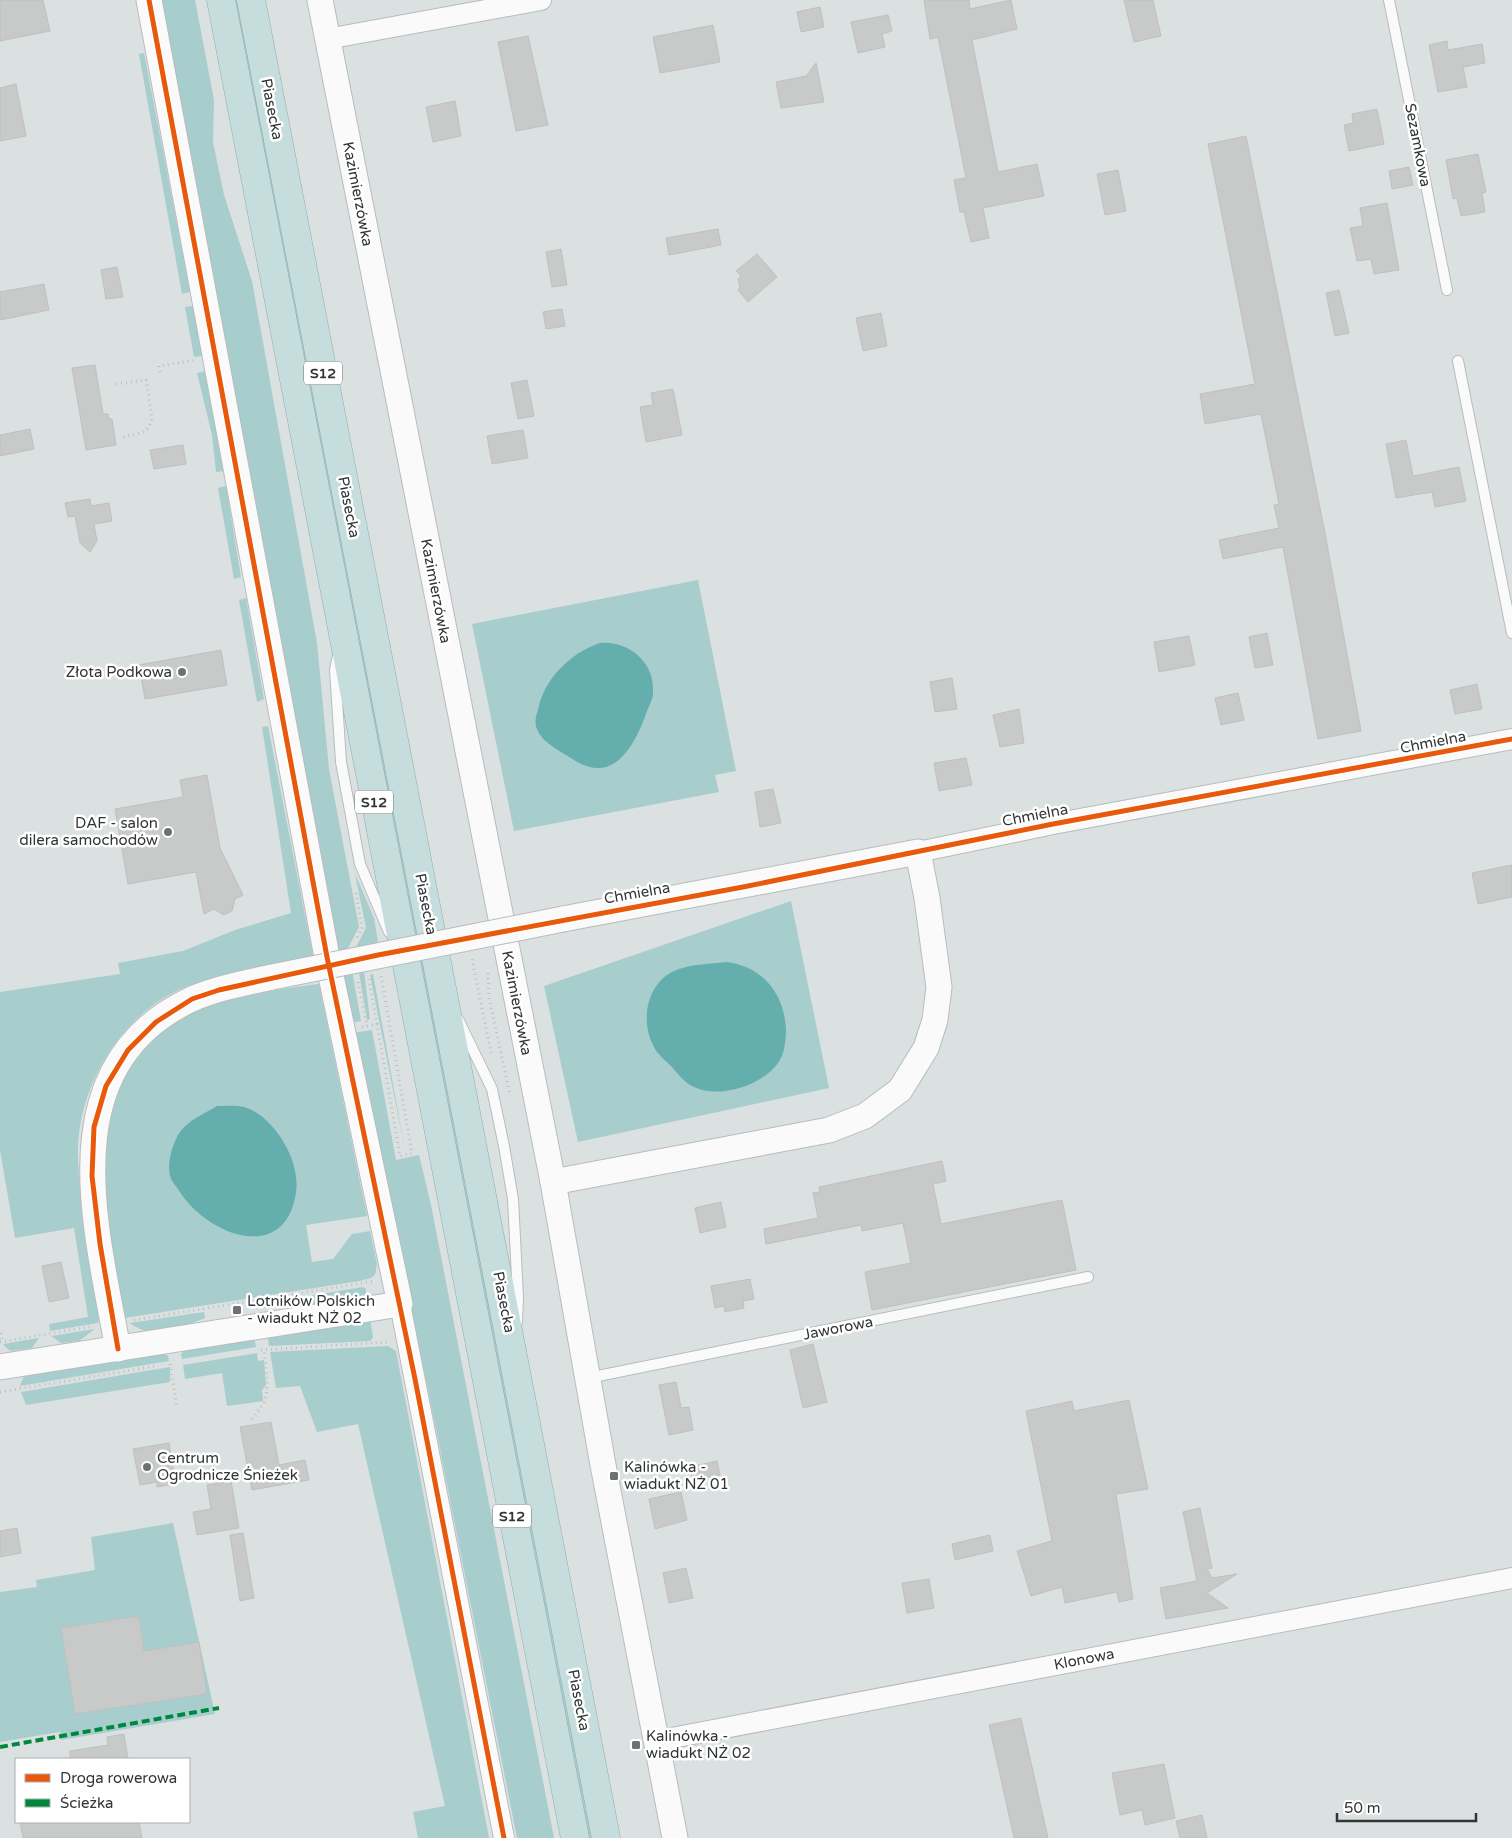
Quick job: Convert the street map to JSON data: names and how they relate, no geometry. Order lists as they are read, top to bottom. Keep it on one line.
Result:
{"streets":{"highway":["Piasecka","S12"],"street":["Kazimierzówka","Chmielna","Klonowa"],"lane":["Sezamkowa","Jaworowa"]},"crossings":[["Kazimierzówka","Jaworowa"],["Kazimierzówka","Klonowa"]],"places":{"other":["Złota Podkowa","DAF - salon dilera samochodów","Centrum Ogrodnicze Śnieżek"],"transit":["Lotników Polskich - wiadukt NŻ 02","Kalinówka - wiadukt NŻ 01","Kalinówka - wiadukt NŻ 02"]},"legend":["Droga rowerowa","Ścieżka"],"scale_bar":"50 m"}
